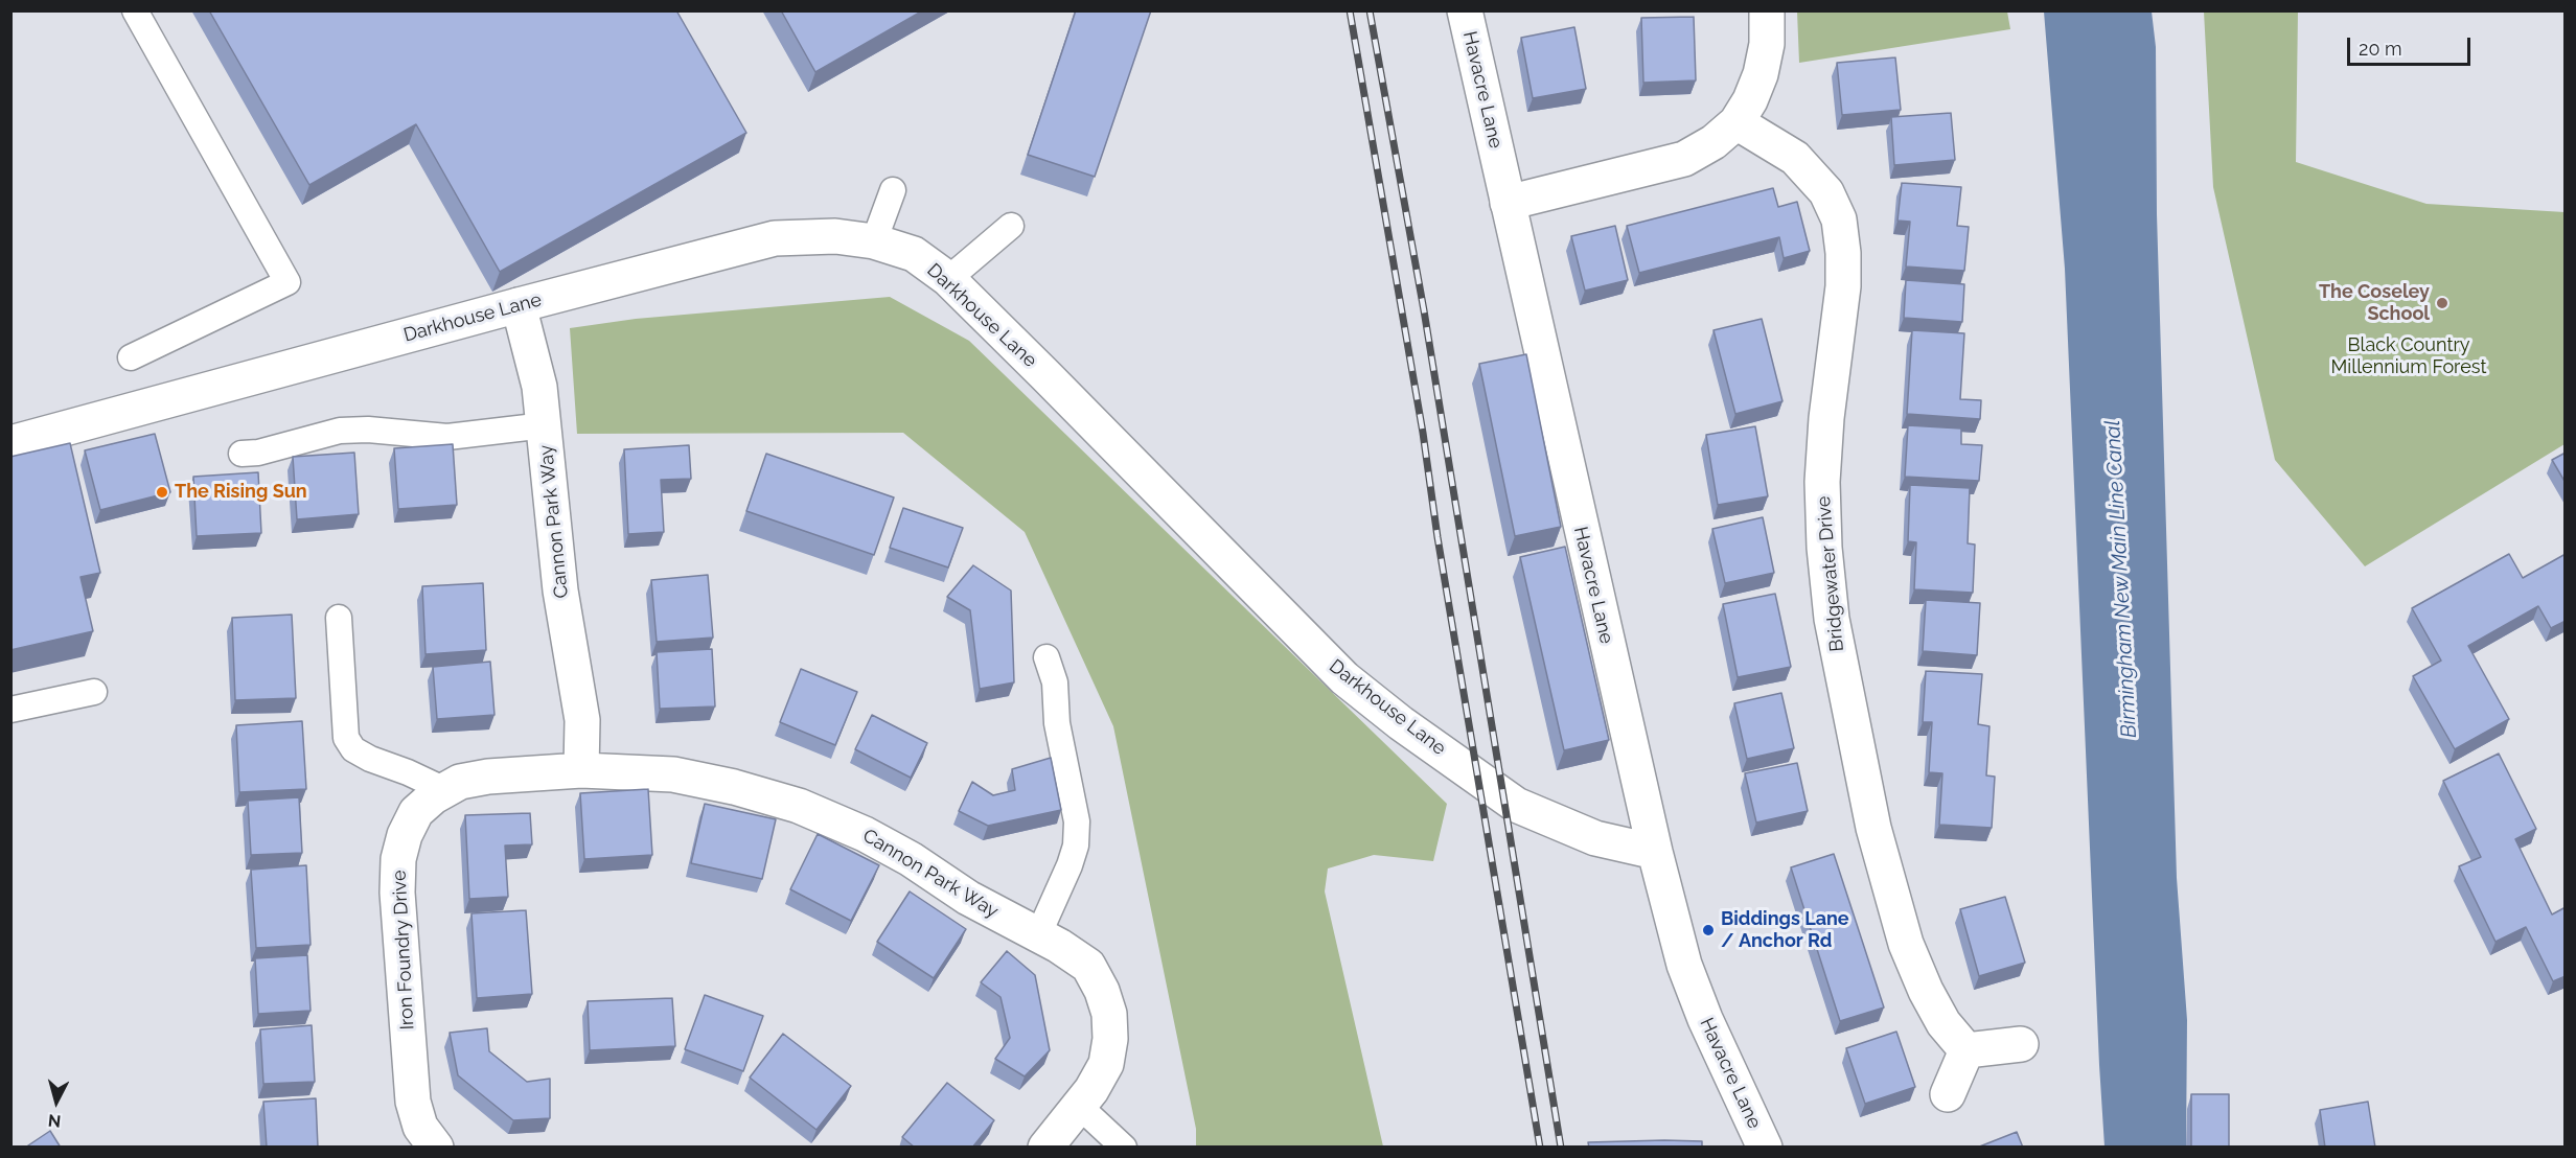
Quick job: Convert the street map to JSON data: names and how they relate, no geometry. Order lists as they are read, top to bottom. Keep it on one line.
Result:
{"streets":{"street":["Havacre Lane","Darkhouse Lane","Cannon Park Way","Bridgewater Drive","Iron Foundry Drive"]},"crossings":[["Havacre Lane","Darkhouse Lane"],["Darkhouse Lane","Cannon Park Way"],["Cannon Park Way","Iron Foundry Drive"]],"water":["Birmingham New Main Line Canal"],"parks":["Black Country Millennium Forest"],"places":["The Coseley School","The Rising Sun","Biddings Lane / Anchor Rd"],"scale_bar":"20 m","north":"bottom"}
